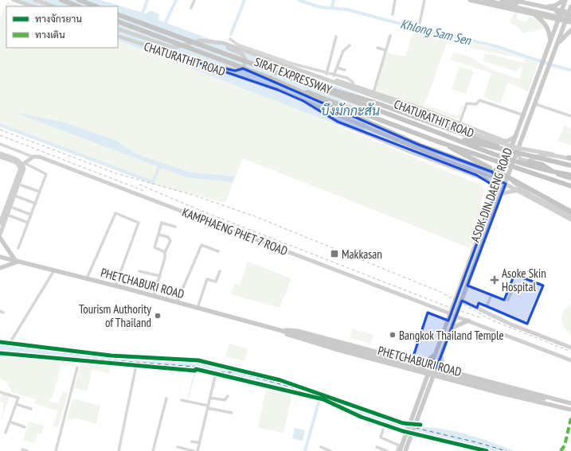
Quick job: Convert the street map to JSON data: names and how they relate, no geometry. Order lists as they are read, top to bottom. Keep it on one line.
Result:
{"streets":{"highway":["SIRAT EXPRESSWAY"],"main road":["CHATURATHIT ROAD","ASOK-DIN DAENG ROAD","KAMPHAENG PHET 7 ROAD","PHETCHABURI ROAD"]},"crossings":[["ASOK-DIN DAENG ROAD","KAMPHAENG PHET 7 ROAD"],["ASOK-DIN DAENG ROAD","PHETCHABURI ROAD"]],"water":["Khlong Sam Sen","บึงมักกะสัน"],"places":{"transit":["Makkasan"],"health":["Asoke Skin Hospital"],"other":["Tourism Authority of Thailand","Bangkok Thailand Temple"]},"legend":["ทางจักรยาน","ทางเดิน"]}
